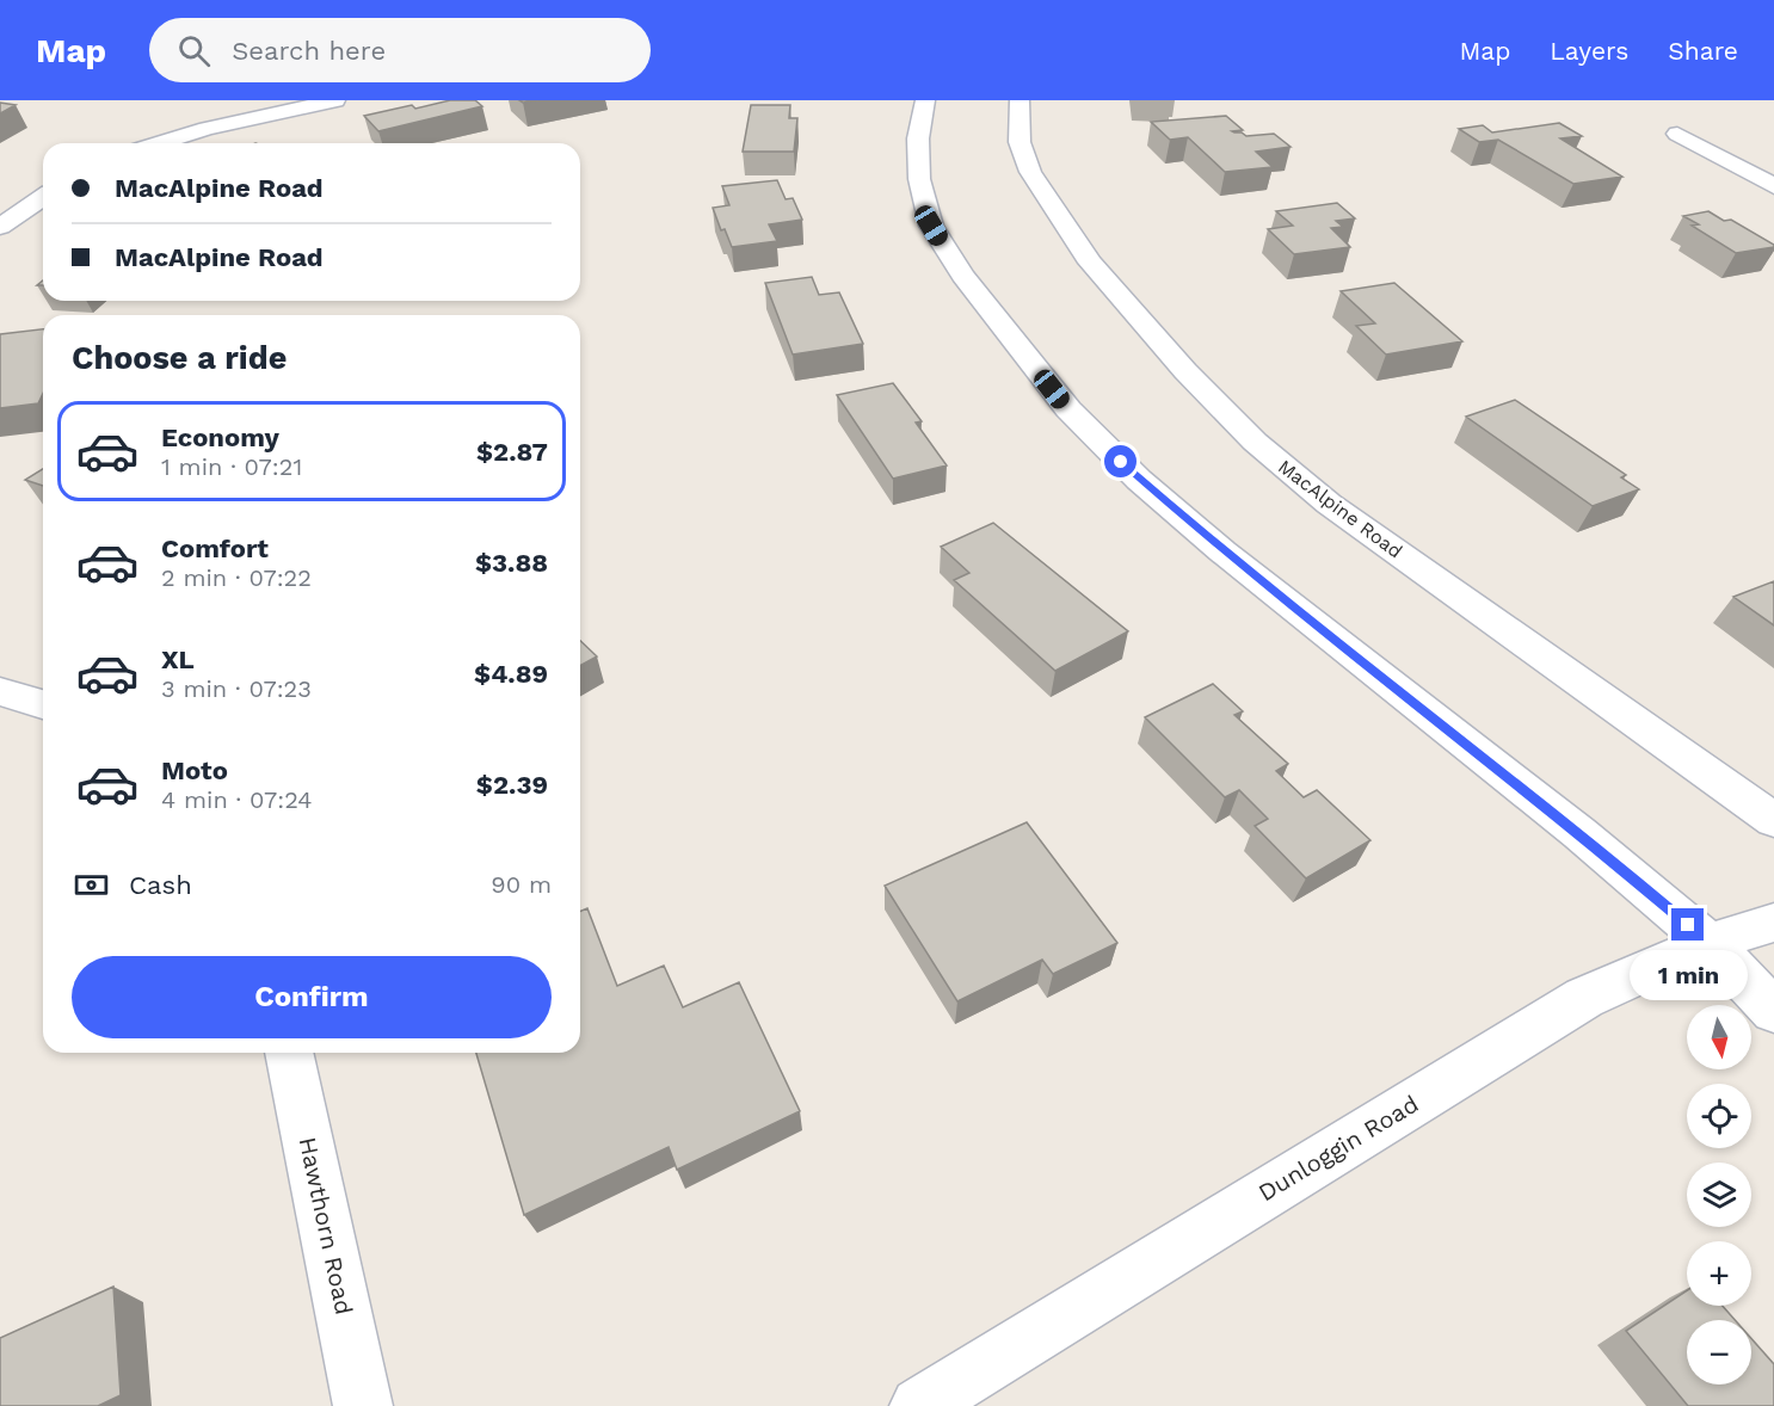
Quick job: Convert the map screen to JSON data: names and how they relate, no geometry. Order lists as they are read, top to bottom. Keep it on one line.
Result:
{"streets":{"street":["MacAlpine Road","Dunloggin Road","Hawthorn Road"]},"north":"bottom","page":{"header":"Map","search":"Search here","nav":["Map","Layers","Share"],"banner":["MacAlpine Road","MacAlpine Road"],"heading":"Choose a ride","list":[{"name":"Economy","note":"1 min · 07:21","value":"$2.87"},{"name":"Comfort","note":"2 min · 07:22","value":"$3.88"},{"name":"XL","note":"3 min · 07:23","value":"$4.89"},{"name":"Moto","note":"4 min · 07:24","value":"$2.39"}],"pay":["Cash","90 m"],"buttons":"Confirm","bubble":"1 min","map_buttons":["+","−"]}}
